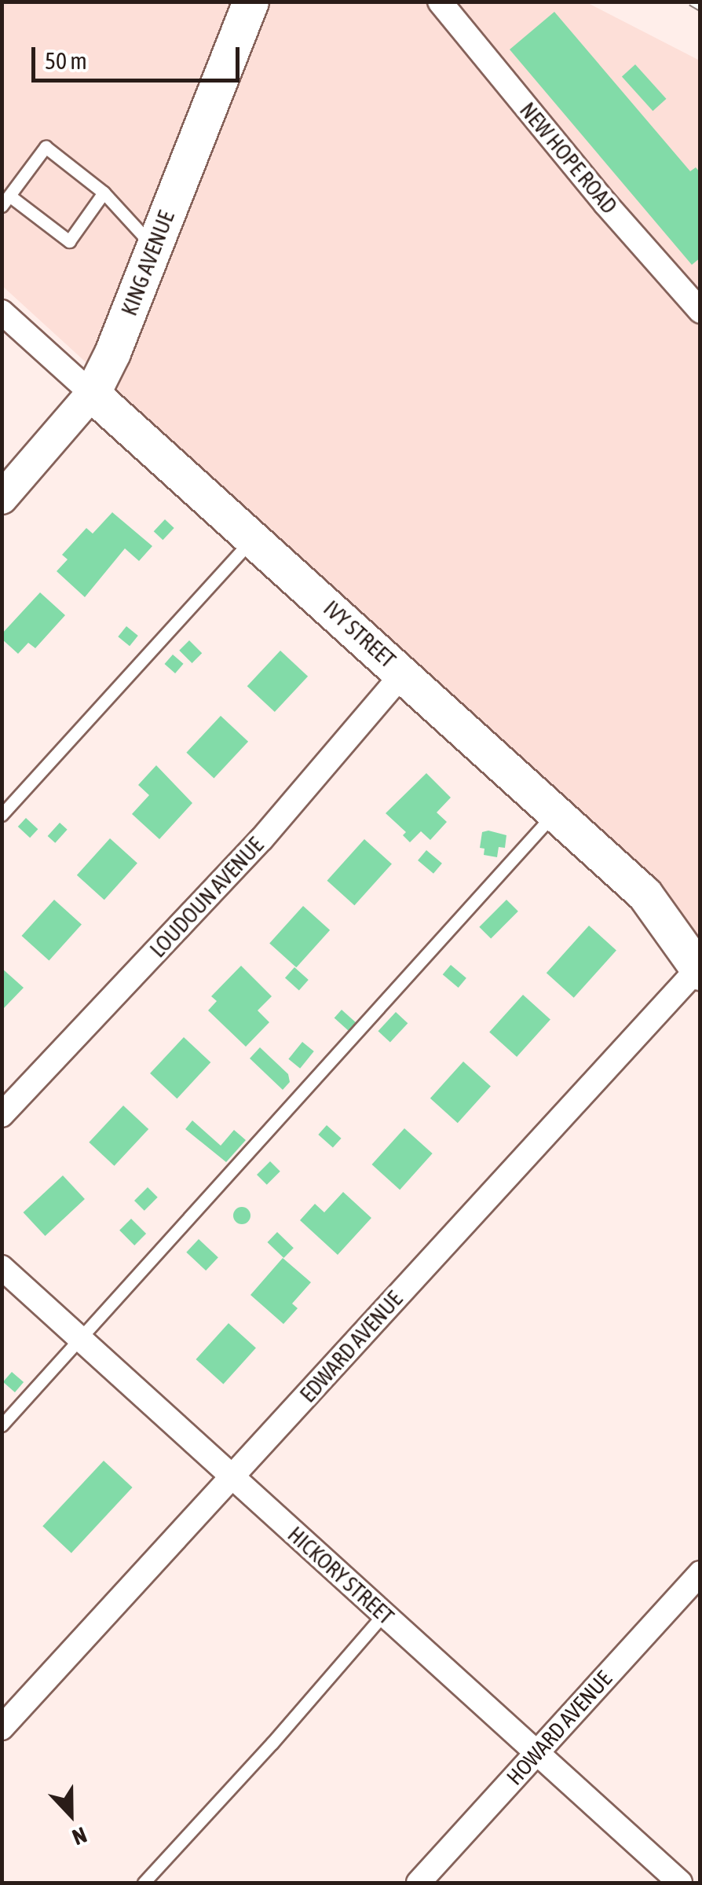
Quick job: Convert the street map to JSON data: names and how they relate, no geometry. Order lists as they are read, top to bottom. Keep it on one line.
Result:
{"streets":{"main road":["KING AVENUE","IVY STREET"],"street":["NEW HOPE ROAD","LOUDOUN AVENUE","EDWARD AVENUE","HICKORY STREET","HOWARD AVENUE"]},"crossings":[["KING AVENUE","IVY STREET"],["IVY STREET","LOUDOUN AVENUE"],["IVY STREET","EDWARD AVENUE"],["EDWARD AVENUE","HICKORY STREET"],["HICKORY STREET","HOWARD AVENUE"]],"scale_bar":"50 m","north":"bottom"}
